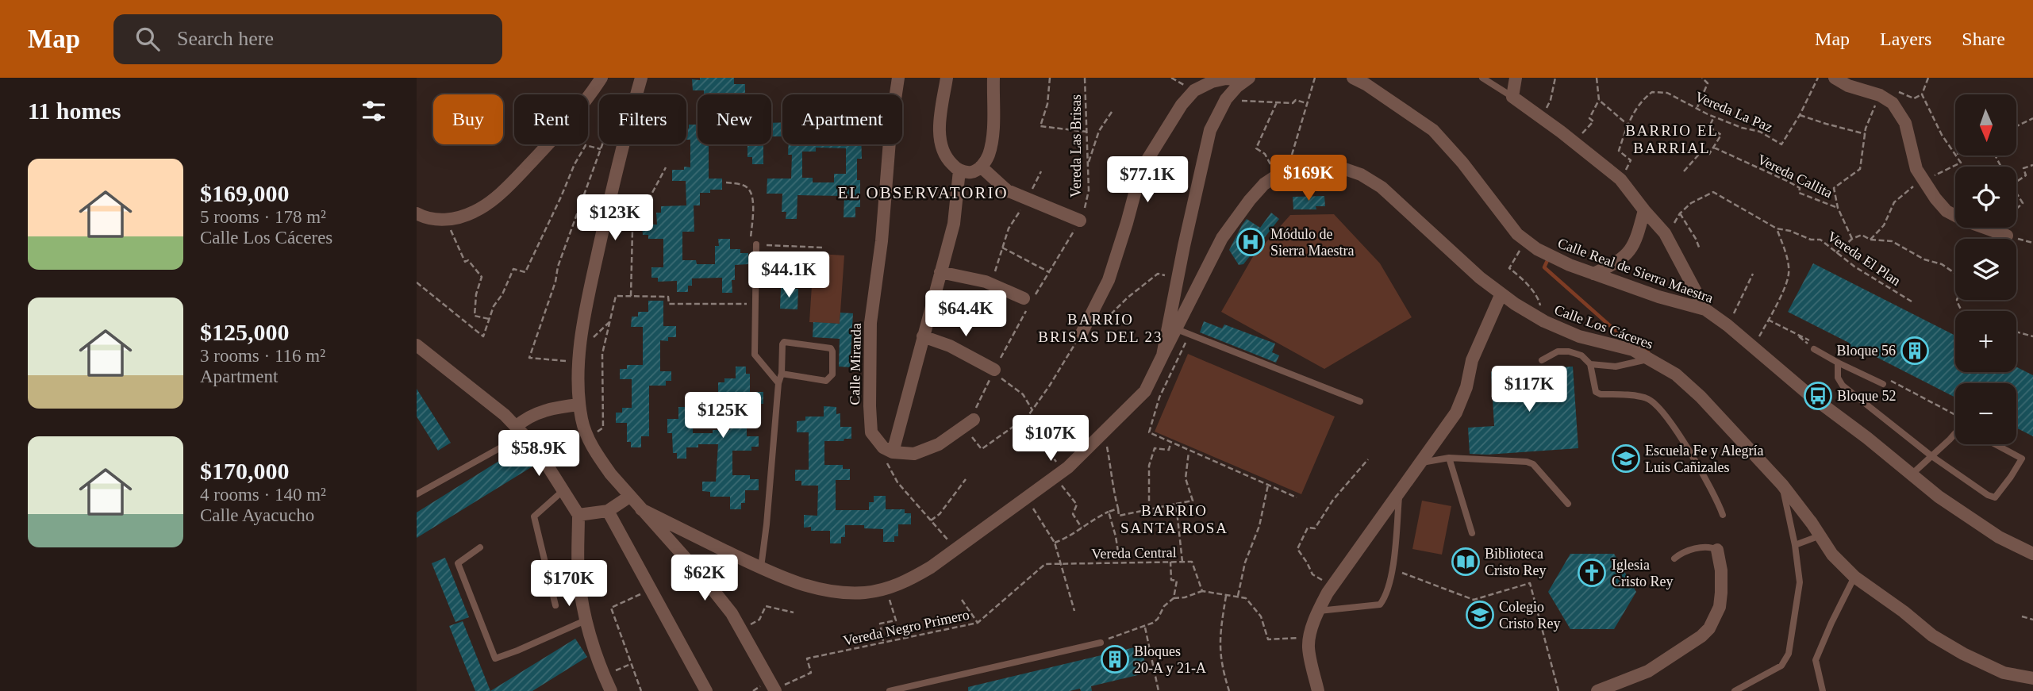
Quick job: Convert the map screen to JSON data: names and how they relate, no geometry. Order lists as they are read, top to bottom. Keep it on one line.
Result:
{"streets":{"street":["Calle Real de Sierra Maestra","Calle Los Cáceres","Calle Miranda"],"path":["Vereda La Paz","Vereda Las Brisas","Vereda Callita","Vereda El Plan","Vereda Central","Vereda Negro Primero"]},"crossings":[["Vereda Central","Vereda Negro Primero"]],"districts":["BARRIO EL BARRIAL","EL OBSERVATORIO","BARRIO BRISAS DEL 23","BARRIO SANTA ROSA"],"places":{"hospital":["Módulo de Sierra Maestra"],"building":["Bloque 56","Bloques 20-A y 21-A"],"bus stop":["Bloque 52"],"school or university":["Escuela Fe y Alegría Luis Cañizales","Colegio Cristo Rey"],"library":["Biblioteca Cristo Rey"],"church":["Iglesia Cristo Rey"]},"north":"bottom","page":{"header":"Map","search":"Search here","nav":["Map","Layers","Share"],"heading":"11 homes","map_buttons":["+","−"],"chip":["Buy","Rent","Filters","New","Apartment"],"list":[{"name":"$169,000","note":"5 rooms · 178 m² · Calle Los Cáceres"},{"name":"$125,000","note":"3 rooms · 116 m² · Apartment"},{"name":"$170,000","note":"4 rooms · 140 m² · Calle Ayacucho"}],"price":["$169K","$77.1K","$123K","$44.1K","$64.4K","$117K","$125K","$107K","$58.9K","$62K","$170K"]}}
